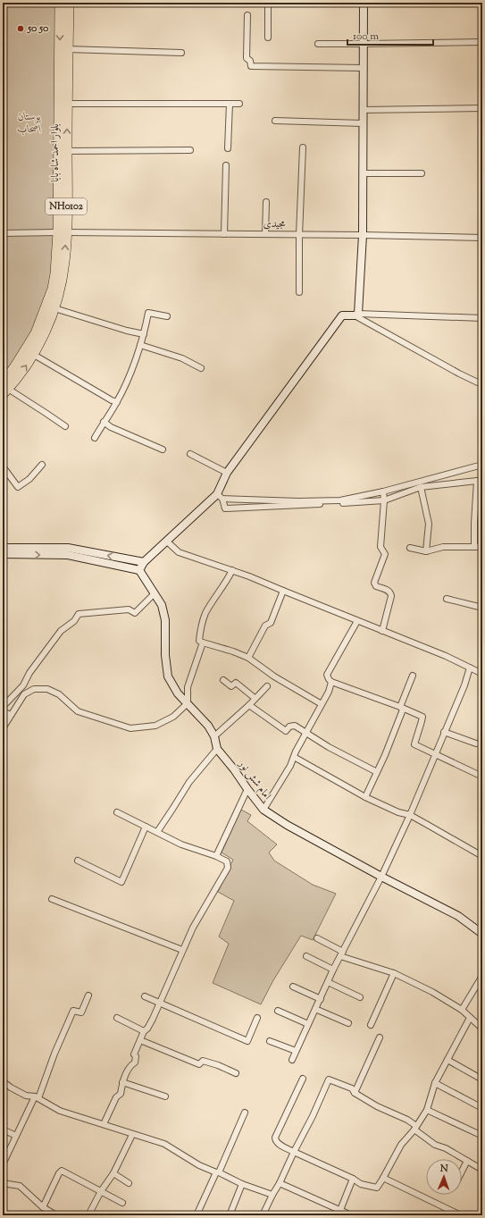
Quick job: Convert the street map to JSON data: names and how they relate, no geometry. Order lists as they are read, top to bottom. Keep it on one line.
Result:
{"streets":{"highway":["بلوار احمد شاه بابا","NH0102"],"street":["مجیدی","امام شش نور"]},"crossings":[["بلوار احمد شاه بابا","مجیدی"]],"parks":["بوستان اصحاب"],"places":["50 50"],"scale_bar":"100 m","north":"top"}
